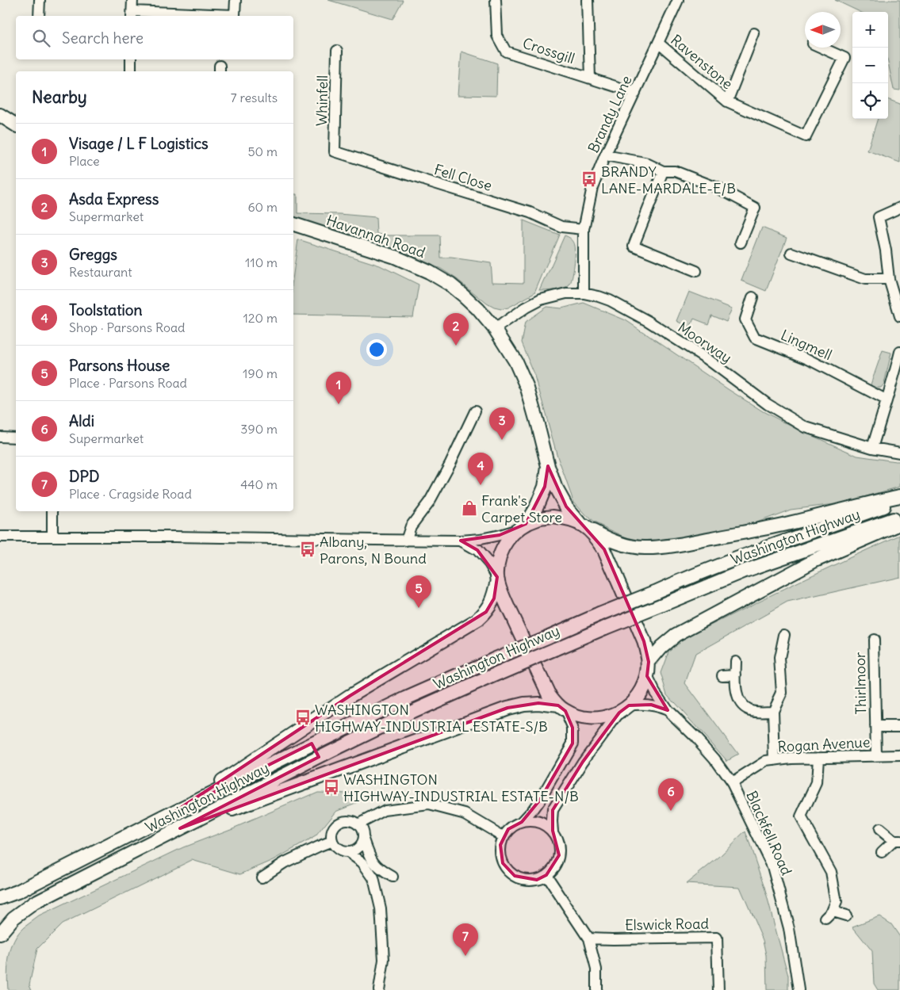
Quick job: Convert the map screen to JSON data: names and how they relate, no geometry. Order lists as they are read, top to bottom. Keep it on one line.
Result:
{"streets":{"main road":["Havannah Road","Washington Highway"],"street":["Crossgill","Ravenstone","Whinfell","Brandy Lane","Fell Close","Moorway","Lingmell","Thirlmoor","Rogan Avenue","Blackfell Road","Elswick Road"]},"crossings":[["Crossgill","Brandy Lane"],["Ravenstone","Brandy Lane"],["Whinfell","Fell Close"],["Brandy Lane","Fell Close"],["Brandy Lane","Moorway"],["Havannah Road","Moorway"],["Havannah Road","Washington Highway"],["Thirlmoor","Rogan Avenue"],["Rogan Avenue","Blackfell Road"]],"places":{"bus stop":["BRANDY LANE-MARDALE-E/B","Albany, Parons, N Bound","WASHINGTON HIGHWAY-INDUSTRIAL ESTATE-S/B","WASHINGTON HIGHWAY-INDUSTRIAL ESTATE-N/B"],"shop":["Frank's Carpet Store"]},"north":"left","page":{"map_buttons":["+","−"],"search":"Search here","heading":["Nearby","7 results"],"list":[{"mark":"1","name":"Visage / L F Logistics","note":"Place","value":"50 m"},{"mark":"2","name":"Asda Express","note":"Supermarket","value":"60 m"},{"mark":"3","name":"Greggs","note":"Restaurant","value":"110 m"},{"mark":"4","name":"Toolstation","note":"Shop · Parsons Road","value":"120 m"},{"mark":"5","name":"Parsons House","note":"Place · Parsons Road","value":"190 m"},{"mark":"6","name":"Aldi","note":"Supermarket","value":"390 m"},{"mark":"7","name":"DPD","note":"Place · Cragside Road","value":"440 m"}],"pins":["2","1","3","4","5","6","7"]}}
